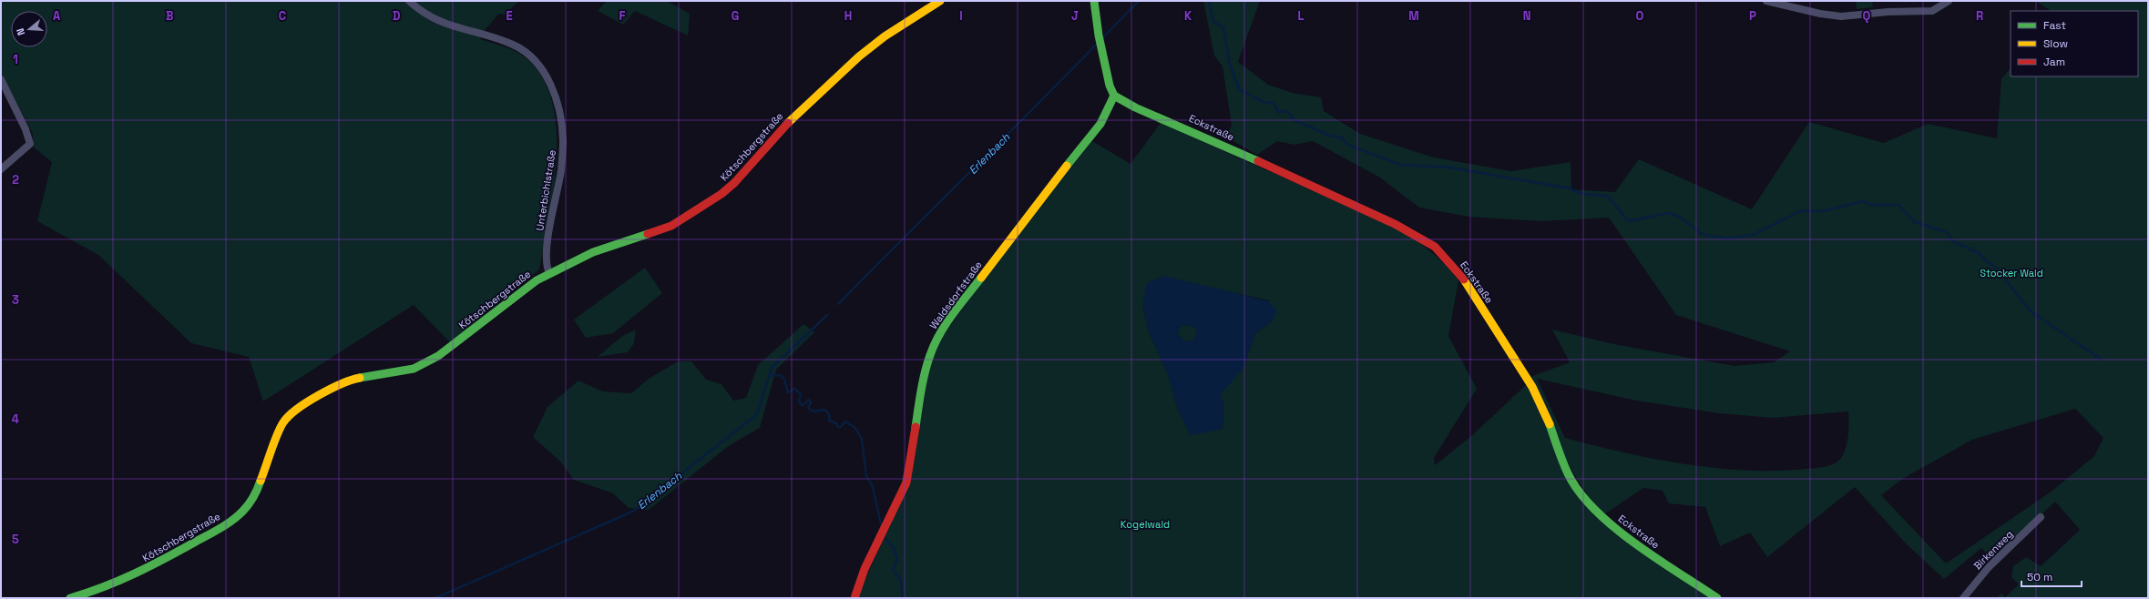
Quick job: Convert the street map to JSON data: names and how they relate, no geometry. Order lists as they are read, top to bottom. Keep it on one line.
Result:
{"streets":{"street":["Eckstraße","Kötschbergstraße","Unterbichlstraße","Waldsdorfstraße","Birkenweg"]},"crossings":[["Eckstraße","Waldsdorfstraße"],["Kötschbergstraße","Unterbichlstraße"]],"water":["Erlenbach"],"parks":["Stocker Wald","Kogelwald"],"legend":["Fast","Slow","Jam"],"scale_bar":"50 m","north":"left","grid":{"columns":["A","B","C","D","E","F","G","H","I","J","K","L","M","N","O","P","Q","R"],"rows":["1","2","3","4","5"]}}
